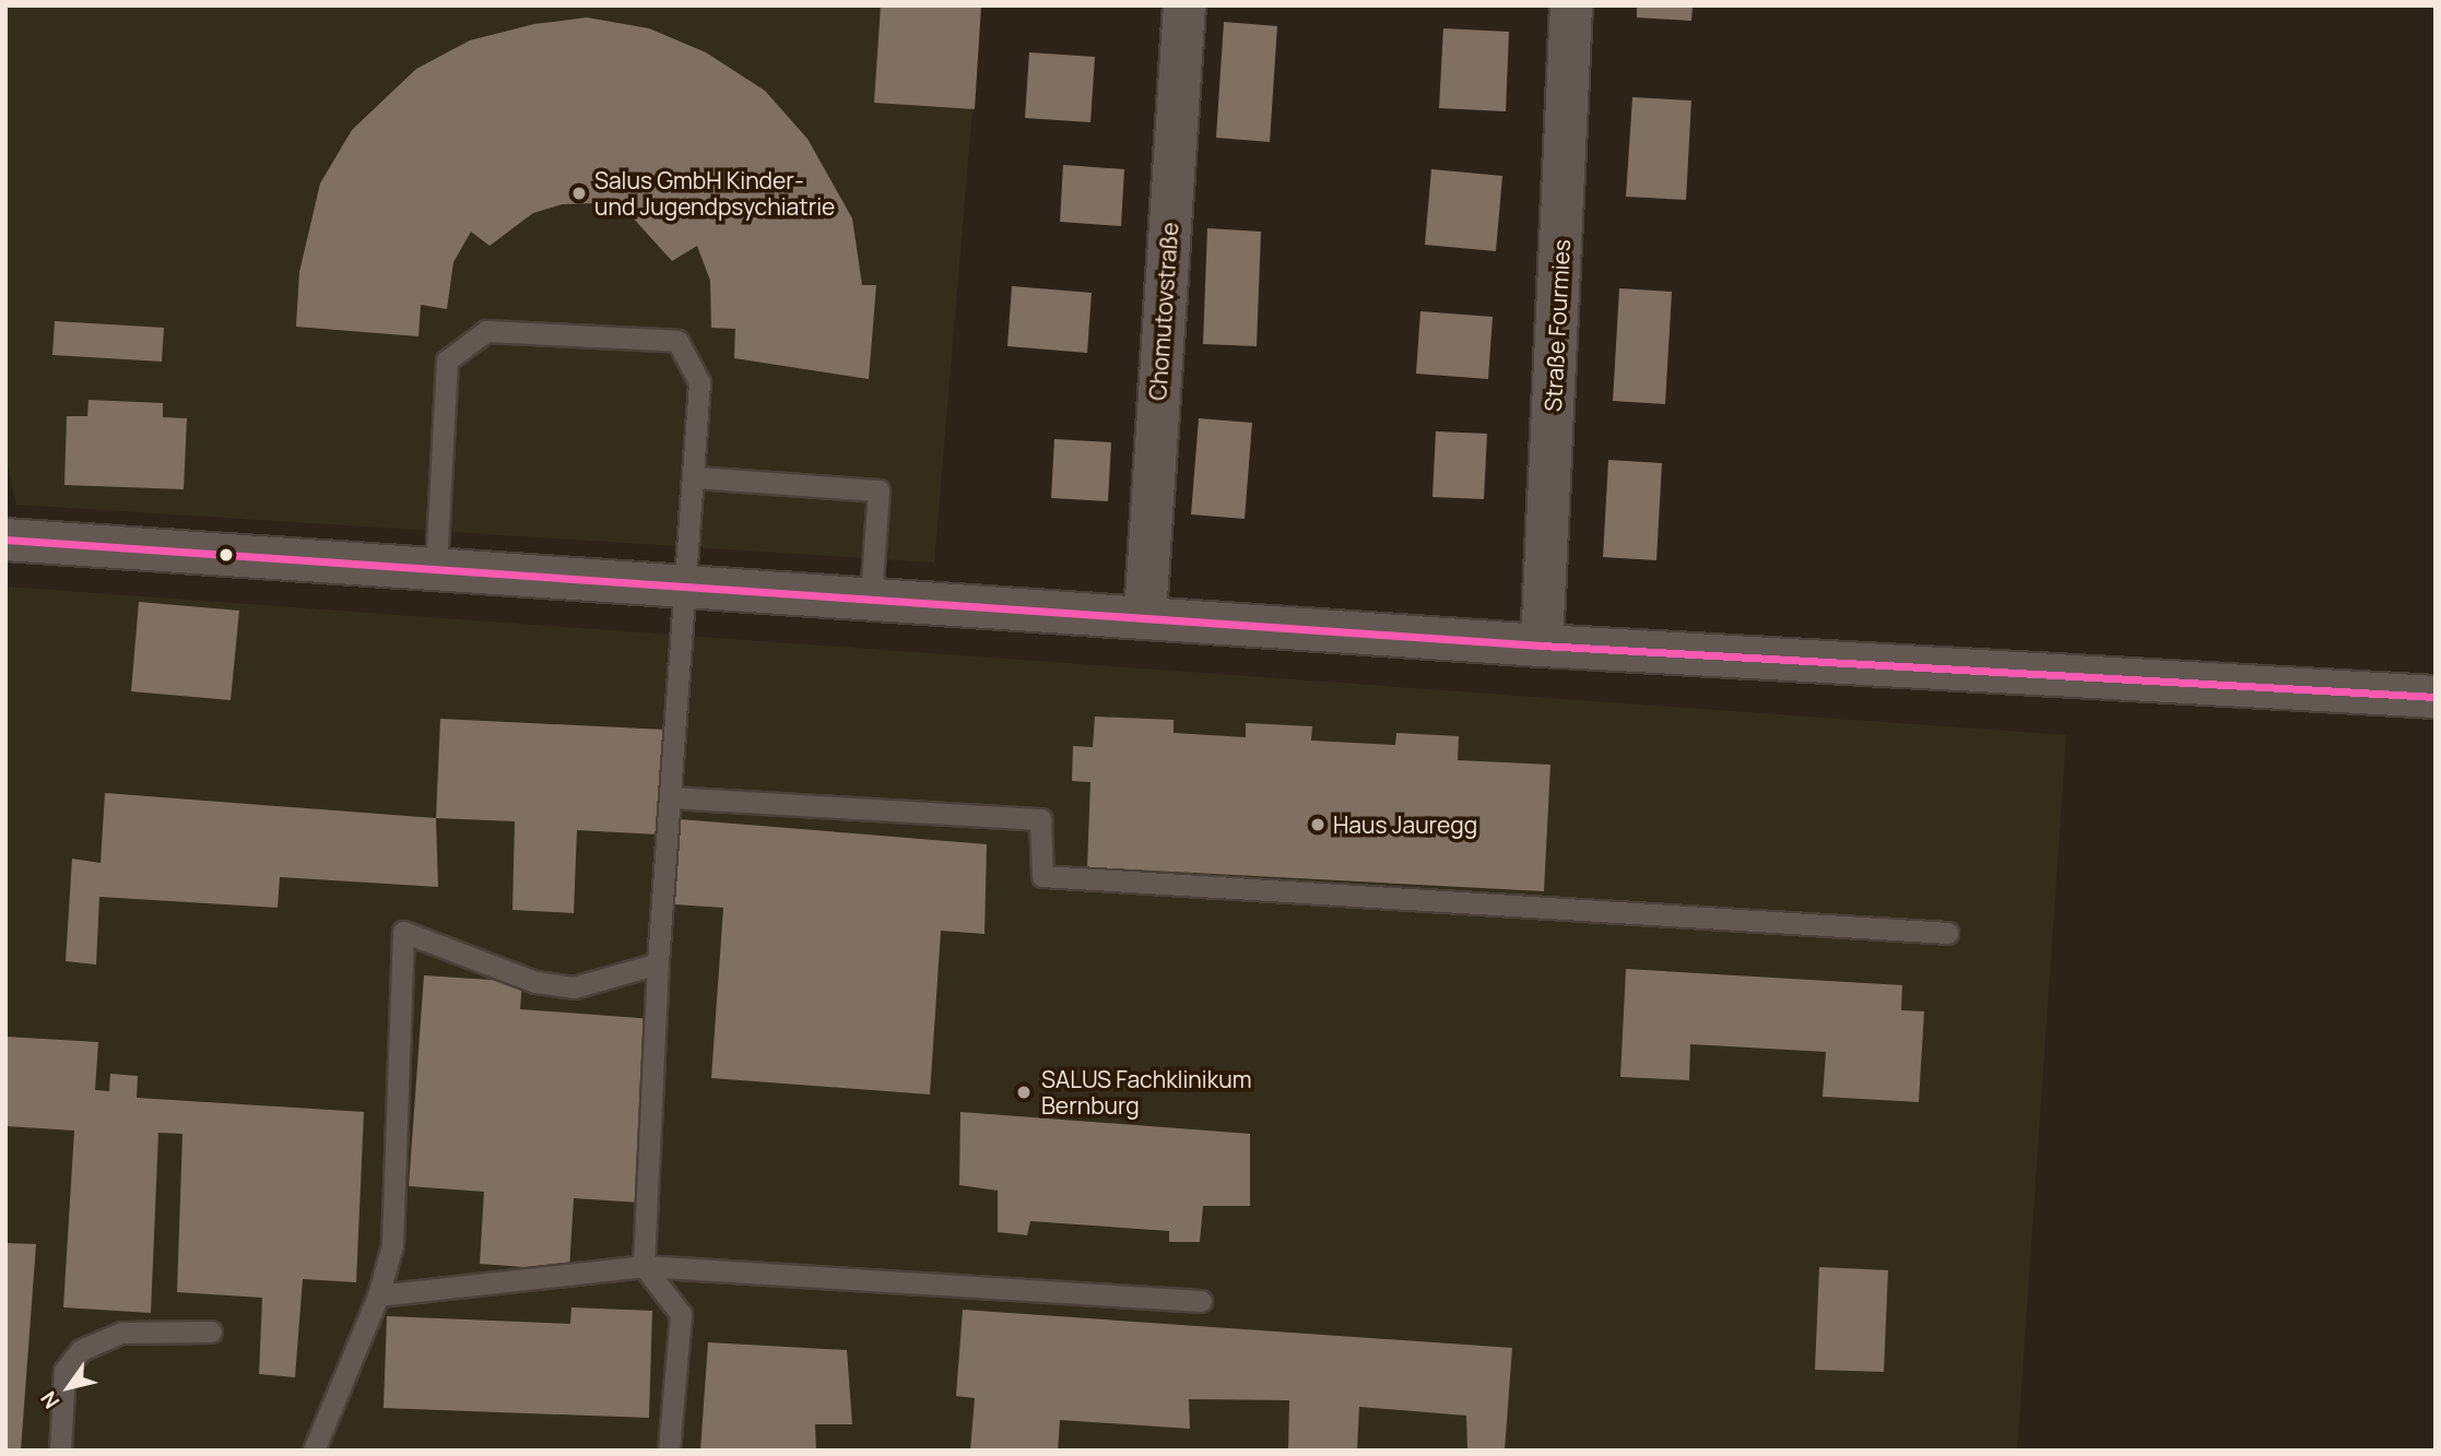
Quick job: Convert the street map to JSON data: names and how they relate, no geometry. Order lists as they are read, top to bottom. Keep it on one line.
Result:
{"streets":{"street":["Chomutovstraße","Straße Fourmies"]},"places":["Salus GmbH Kinder- und Jugendpsychiatrie","Haus Jauregg","SALUS Fachklinikum Bernburg"],"north":"bottom left"}
